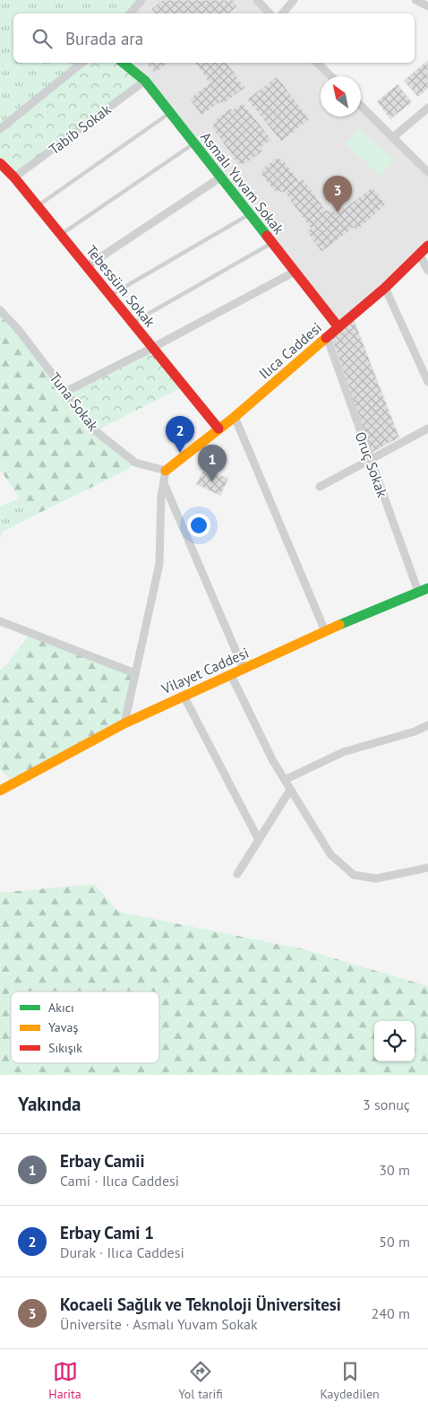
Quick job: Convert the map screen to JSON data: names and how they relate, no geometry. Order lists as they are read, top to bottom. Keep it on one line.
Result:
{"streets":{"street":["Tabib Sokak","Asmalı Yuvam Sokak","Tebessüm Sokak","Ilıca Caddesi","Tuna Sokak","Oruç Sokak","Vilayet Caddesi"]},"crossings":[["Tabib Sokak","Asmalı Yuvam Sokak"],["Tabib Sokak","Tebessüm Sokak"],["Asmalı Yuvam Sokak","Ilıca Caddesi"],["Tebessüm Sokak","Ilıca Caddesi"],["Ilıca Caddesi","Tuna Sokak"],["Ilıca Caddesi","Oruç Sokak"],["Oruç Sokak","Vilayet Caddesi"]],"legend":["Akıcı","Yavaş","Sıkışık"],"north":"top left","page":{"search":"Burada ara","pins":["3","2","1"],"heading":["Yakında","3 sonuç"],"list":[{"mark":"1","name":"Erbay Camii","note":"Cami · Ilıca Caddesi","value":"30 m"},{"mark":"2","name":"Erbay Cami 1","note":"Durak · Ilıca Caddesi","value":"50 m"},{"mark":"3","name":"Kocaeli Sağlık ve Teknoloji Üniversitesi","note":"Üniversite · Asmalı Yuvam Sokak","value":"240 m"}],"nav":["Harita","Yol tarifi","Kaydedilen"]}}
